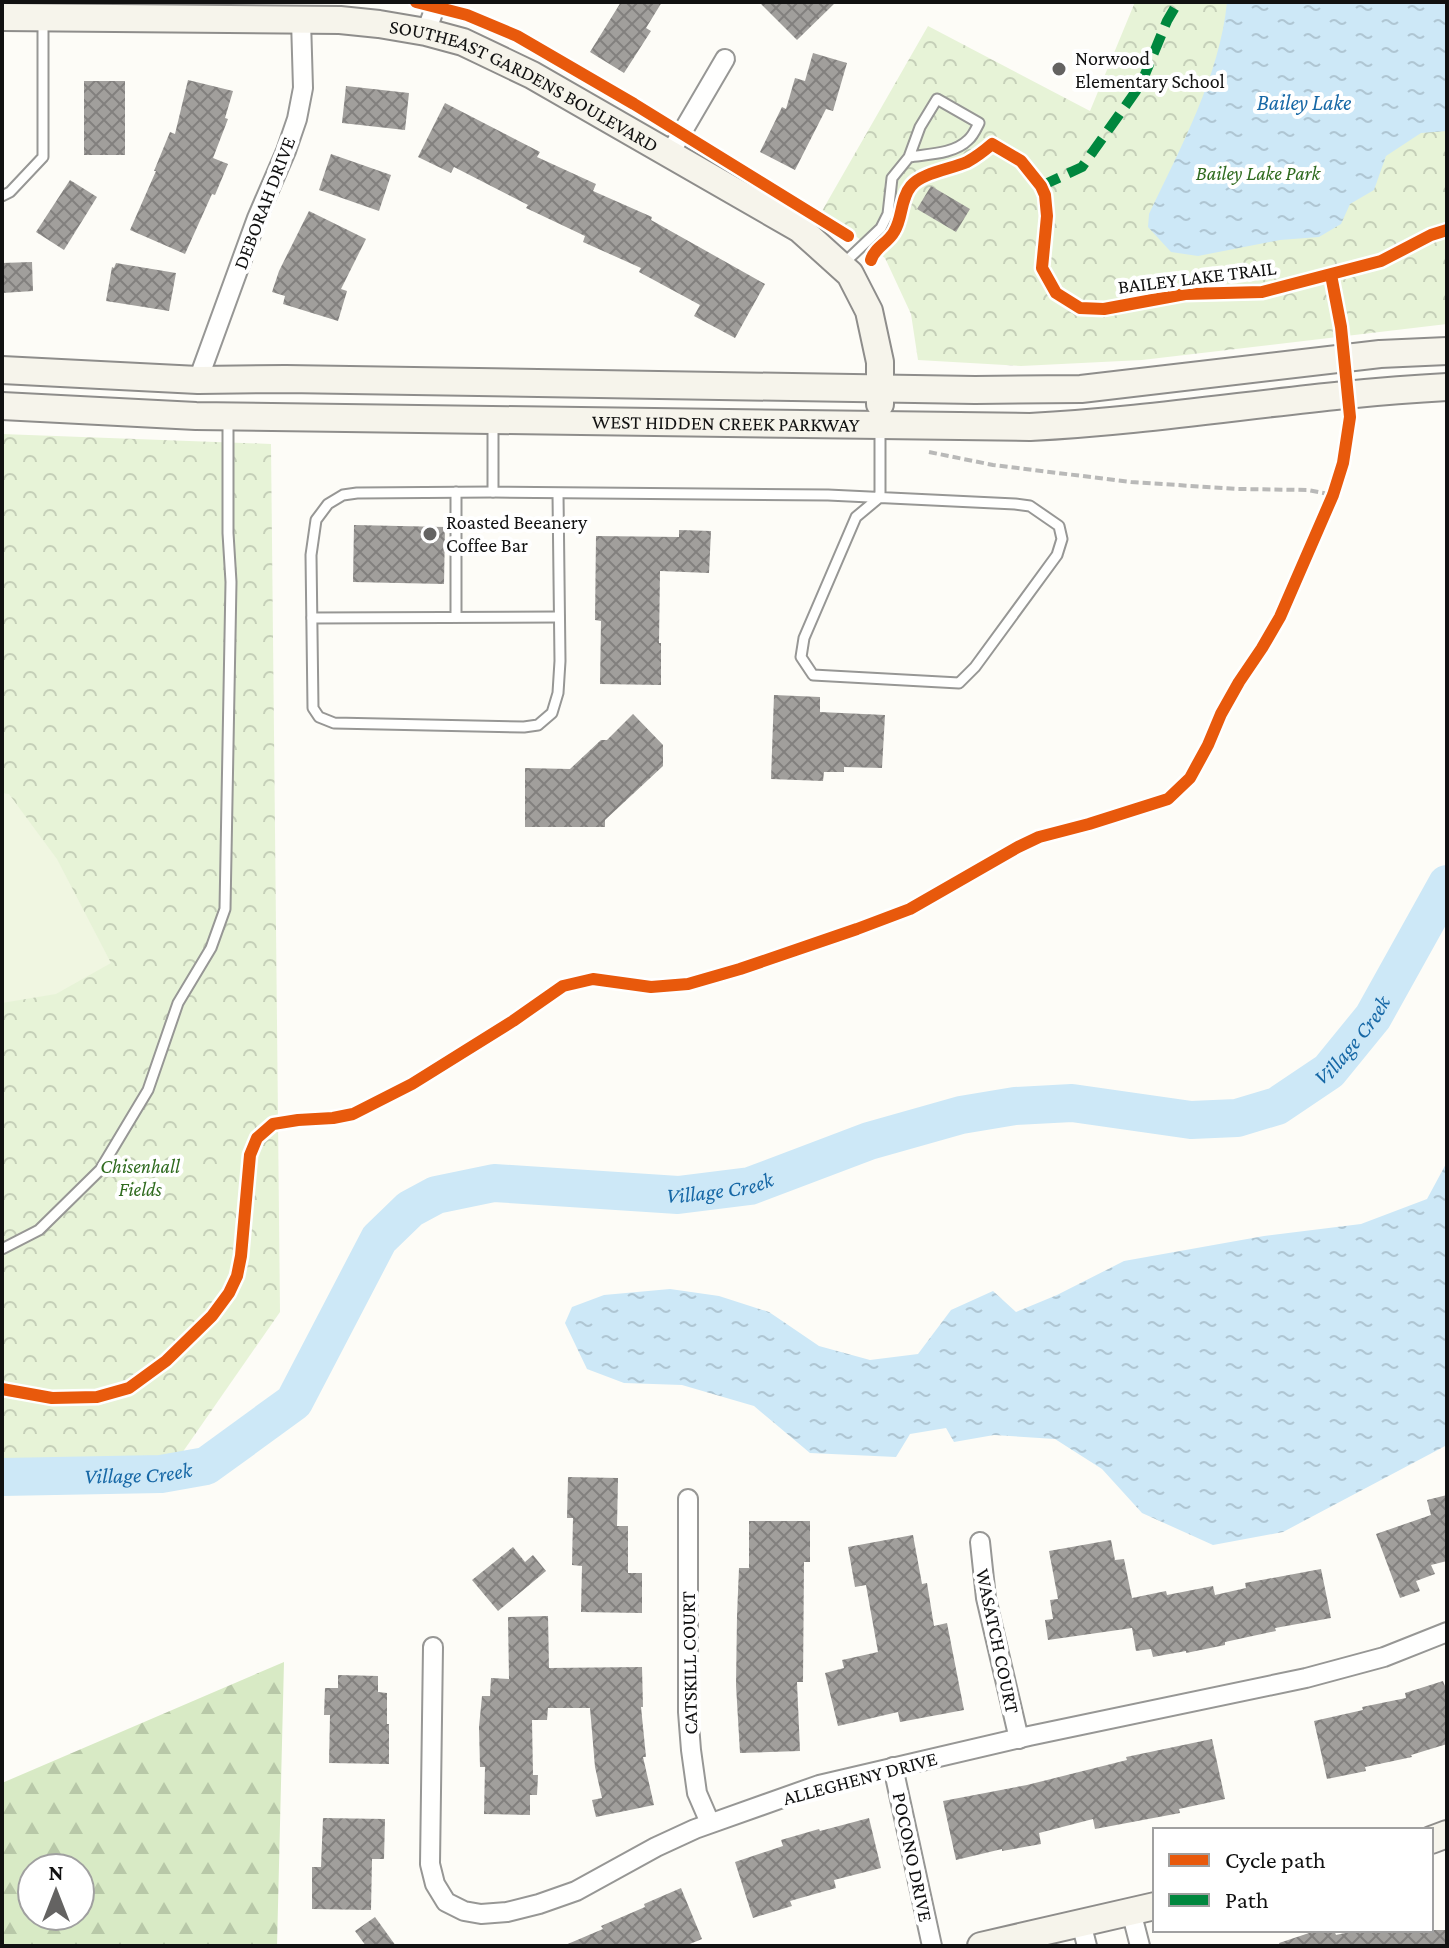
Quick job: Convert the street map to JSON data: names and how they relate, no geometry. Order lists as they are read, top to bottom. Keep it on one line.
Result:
{"streets":{"main road":["SOUTHEAST GARDENS BOULEVARD","WEST HIDDEN CREEK PARKWAY"],"street":["DEBORAH DRIVE","WASATCH COURT","CATSKILL COURT","ALLEGHENY DRIVE","POCONO DRIVE"],"cycle path":["BAILEY LAKE TRAIL"]},"crossings":[["SOUTHEAST GARDENS BOULEVARD","DEBORAH DRIVE"],["SOUTHEAST GARDENS BOULEVARD","WEST HIDDEN CREEK PARKWAY"],["DEBORAH DRIVE","WEST HIDDEN CREEK PARKWAY"],["WASATCH COURT","ALLEGHENY DRIVE"],["CATSKILL COURT","ALLEGHENY DRIVE"],["ALLEGHENY DRIVE","POCONO DRIVE"]],"water":["Bailey Lake","Village Creek"],"parks":["Bailey Lake Park","Chisenhall Fields"],"places":["Norwood Elementary School","Roasted Beeanery Coffee Bar"],"legend":["Cycle path","Path"],"north":"top"}
